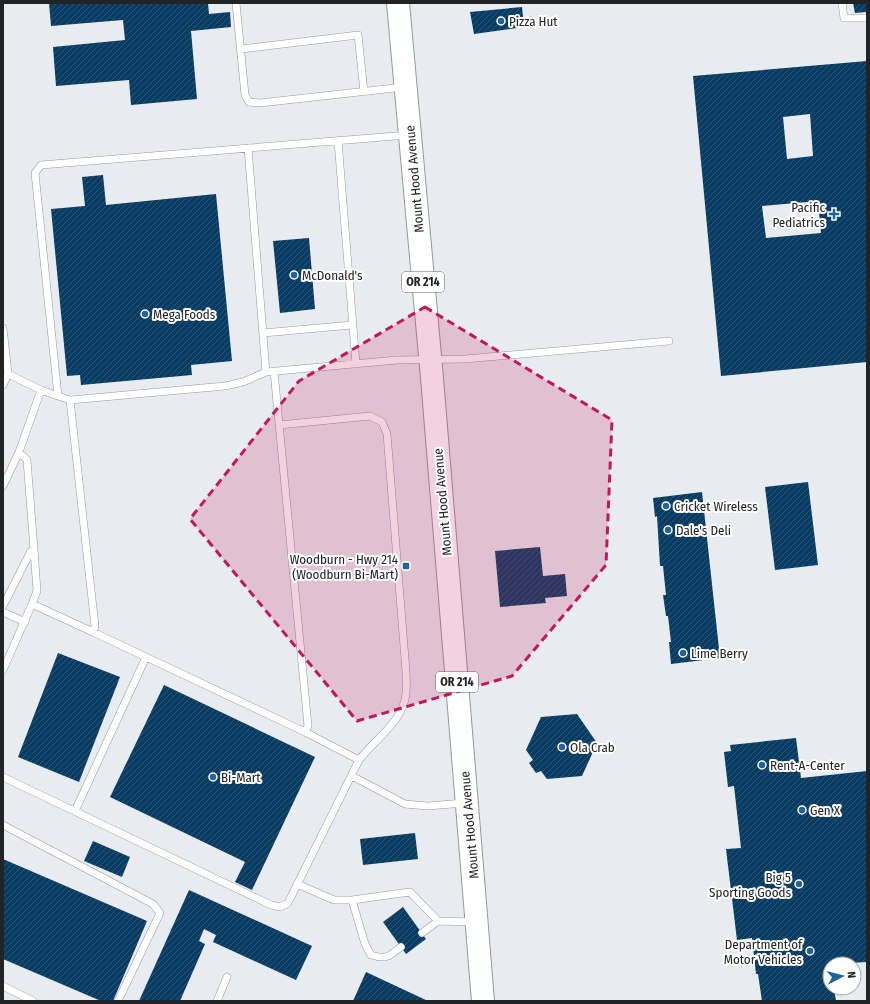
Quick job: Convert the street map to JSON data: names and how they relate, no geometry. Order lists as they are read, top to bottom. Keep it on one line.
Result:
{"streets":{"main road":["Mount Hood Avenue","OR 214"]},"places":{"other":["Pizza Hut","McDonald's","Mega Foods","Cricket Wireless","Dale's Deli","Lime Berry","Ola Crab","Rent-A-Center","Bi-Mart","Gen X","Big 5 Sporting Goods","Department of Motor Vehicles"],"health":["Pacific Pediatrics"],"transit":["Woodburn - Hwy 214 (Woodburn Bi-Mart)"]},"north":"right"}
